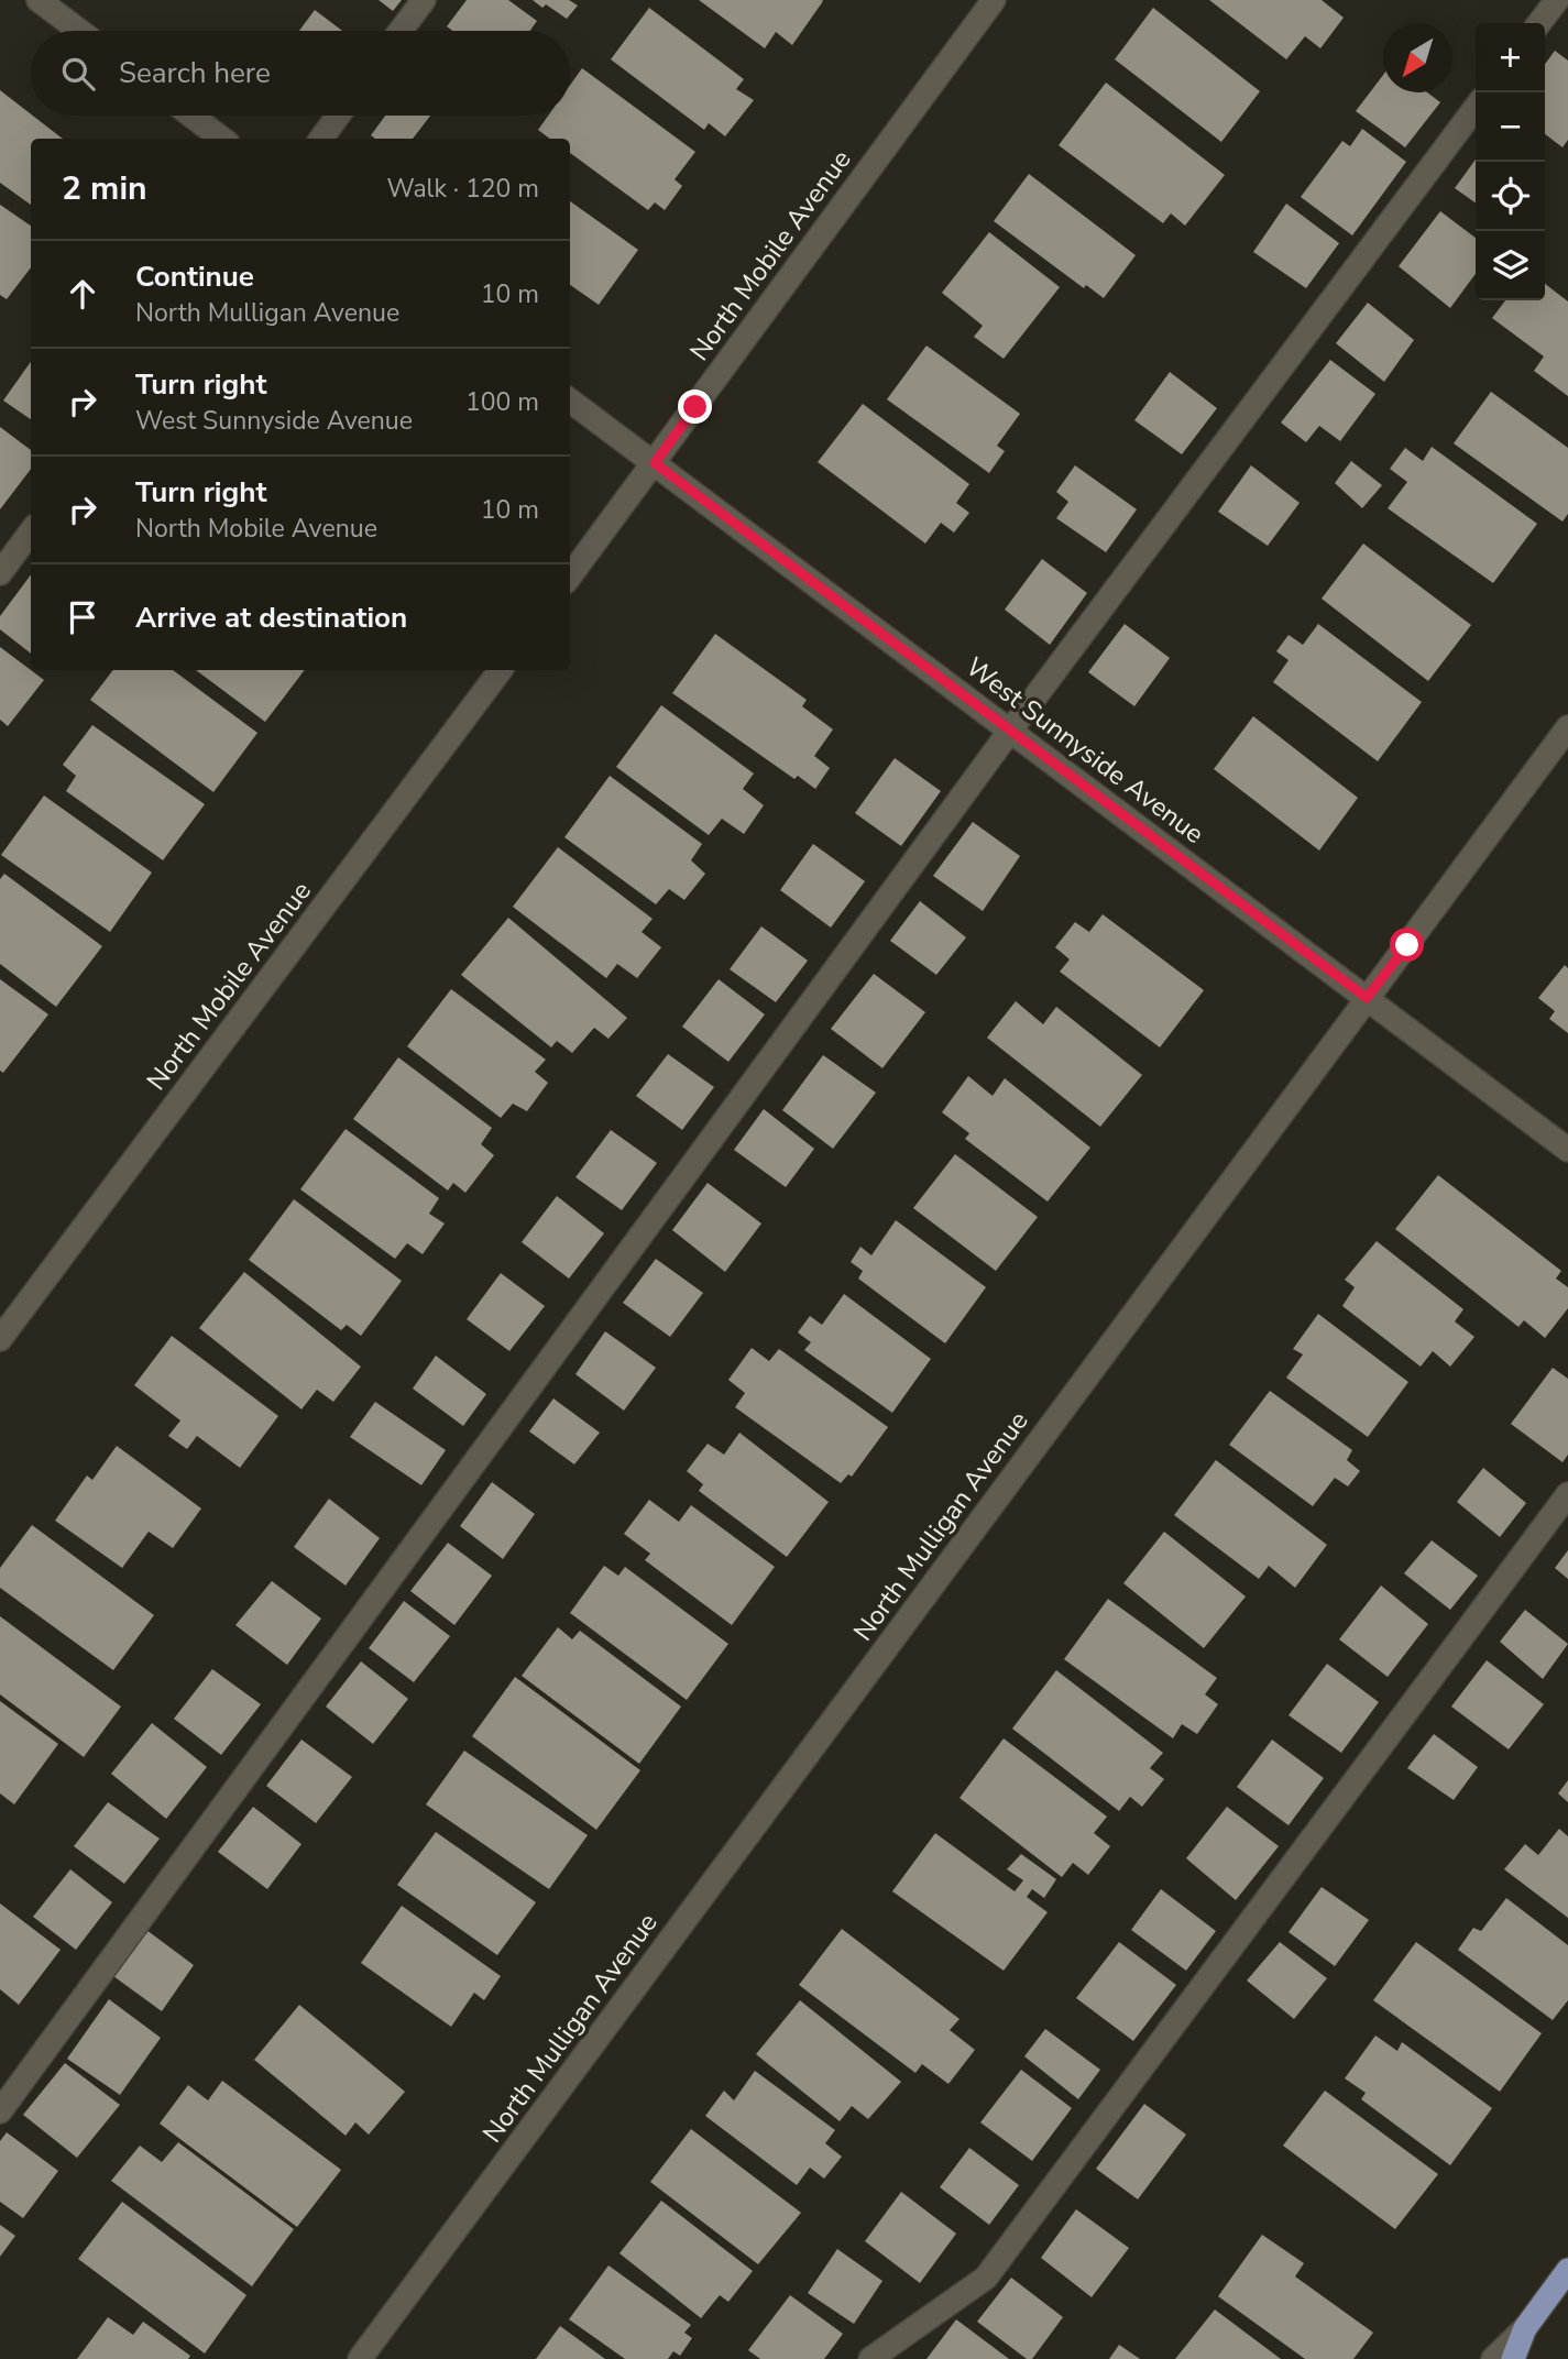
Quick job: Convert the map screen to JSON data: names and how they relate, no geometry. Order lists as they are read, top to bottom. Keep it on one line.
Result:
{"streets":{"street":["North Mobile Avenue","West Sunnyside Avenue","North Mulligan Avenue"]},"crossings":[["North Mobile Avenue","West Sunnyside Avenue"],["West Sunnyside Avenue","North Mulligan Avenue"]],"north":"bottom left","page":{"map_buttons":["+","−"],"search":"Search here","heading":["2 min","Walk · 120 m"],"list":[["Continue","North Mulligan Avenue","10 m"],["Turn right","West Sunnyside Avenue","100 m"],["Turn right","North Mobile Avenue","10 m"],"Arrive at destination"]}}
